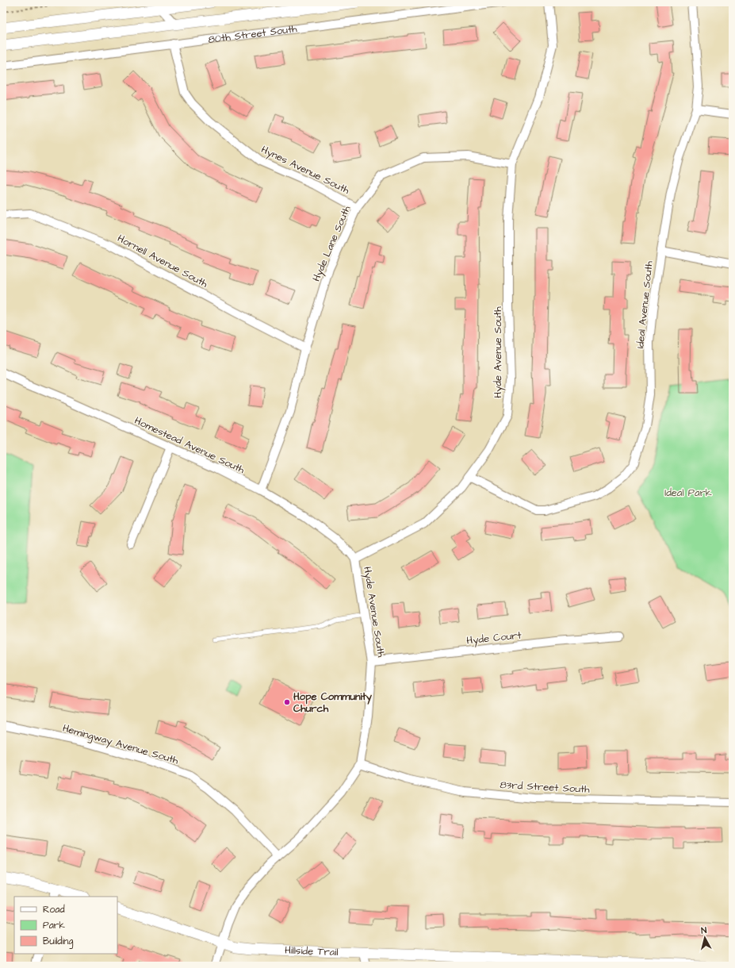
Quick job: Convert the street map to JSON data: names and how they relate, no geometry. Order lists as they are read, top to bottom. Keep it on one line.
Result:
{"streets":{"street":["80th Street South","Hynes Avenue South","Hyde Lane South","Hornell Avenue South","Ideal Avenue South","Hyde Avenue South","Homestead Avenue South","Hyde Court","Hemingway Avenue South","83rd Street South","Hillside Trail"]},"crossings":[["80th Street South","Hynes Avenue South"],["Hynes Avenue South","Hyde Lane South"],["Hyde Lane South","Hornell Avenue South"],["Hyde Lane South","Hyde Avenue South"],["Hyde Lane South","Homestead Avenue South"],["Ideal Avenue South","Hyde Avenue South"],["Hyde Avenue South","Homestead Avenue South"],["Hyde Avenue South","Hyde Court"],["Hyde Avenue South","Hemingway Avenue South"],["Hyde Avenue South","83rd Street South"],["Hyde Avenue South","Hillside Trail"]],"parks":["Ideal Park"],"places":["Hope Community Church"],"legend":["Road","Park","Building"],"north":"top"}
